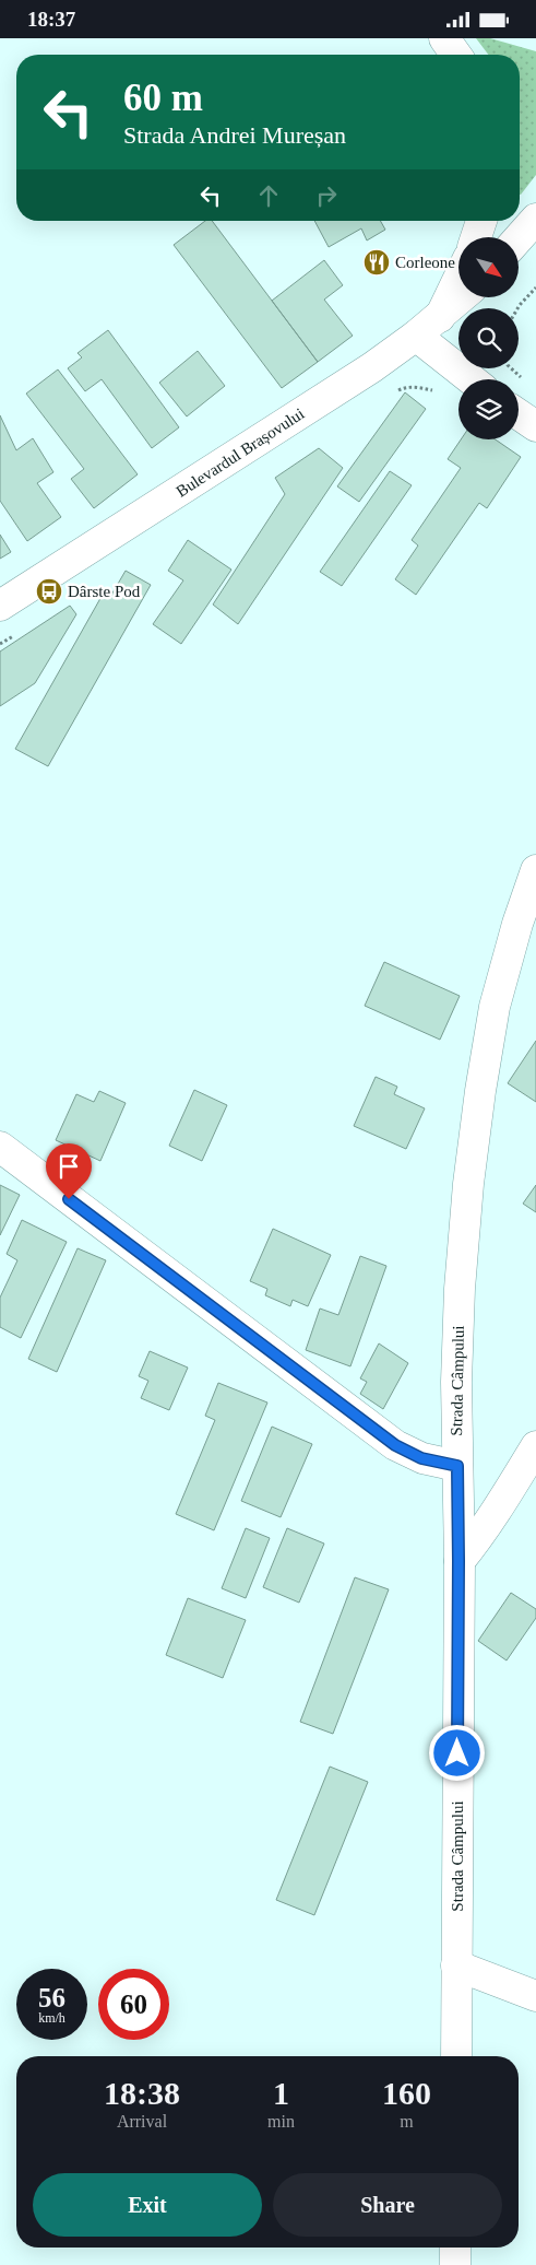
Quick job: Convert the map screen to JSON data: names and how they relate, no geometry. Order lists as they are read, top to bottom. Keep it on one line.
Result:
{"streets":{"main road":["Bulevardul Brașovului","Strada Câmpului"]},"places":{"restaurant":["Corleone"],"bus stop":["Dârste Pod"]},"north":"bottom right","page":{"status":"18:37","turn":["60 m","Strada Andrei Mureșan"],"speed":"56 km/h","limit":"60","eta":["18:38","Arrival","1","min","160","m"],"buttons":["Exit","Share"]}}
